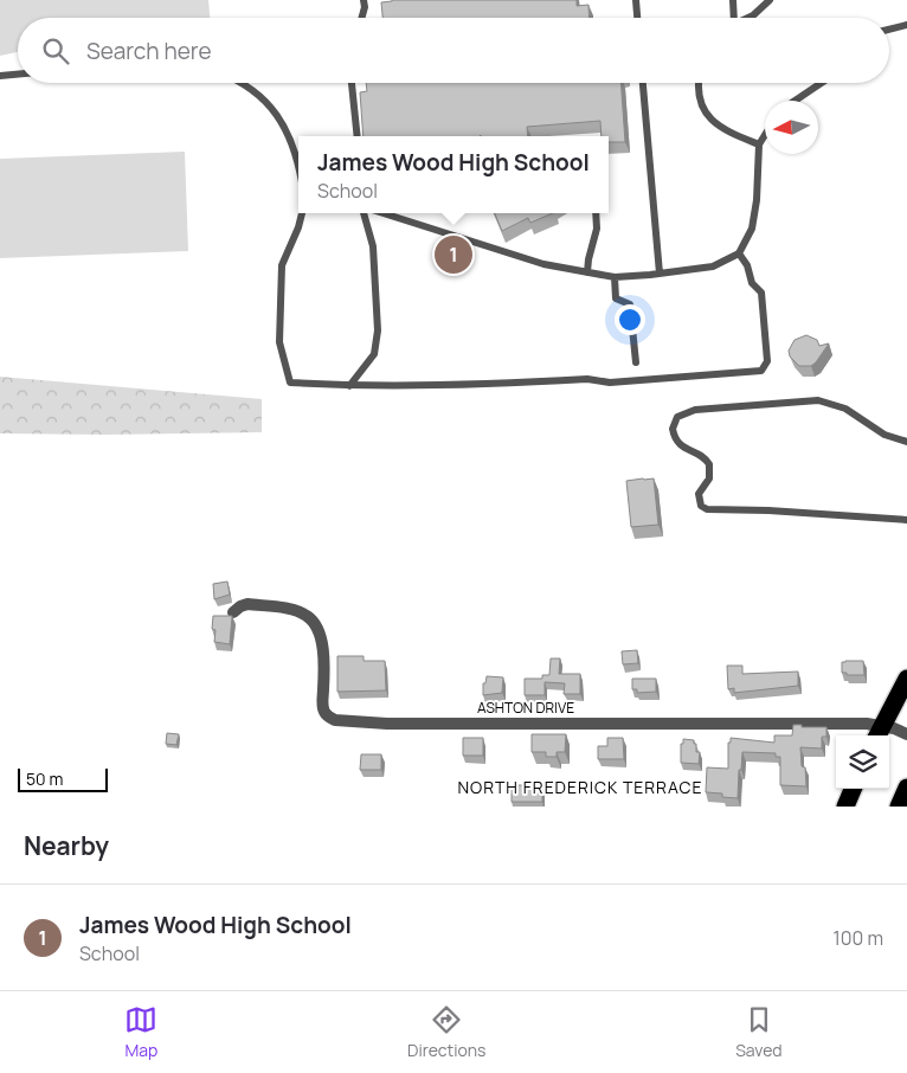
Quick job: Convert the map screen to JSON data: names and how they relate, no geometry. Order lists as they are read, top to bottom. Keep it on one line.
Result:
{"streets":{"street":["ASHTON DRIVE"]},"districts":["NORTH FREDERICK TERRACE"],"scale_bar":"50 m","north":"left","page":{"search":"Search here","popup":["James Wood High School","School"],"pins":"1","scale":"50 m","heading":"Nearby","list":[{"mark":"1","name":"James Wood High School","note":"School","value":"100 m"}],"nav":["Map","Directions","Saved"]}}
